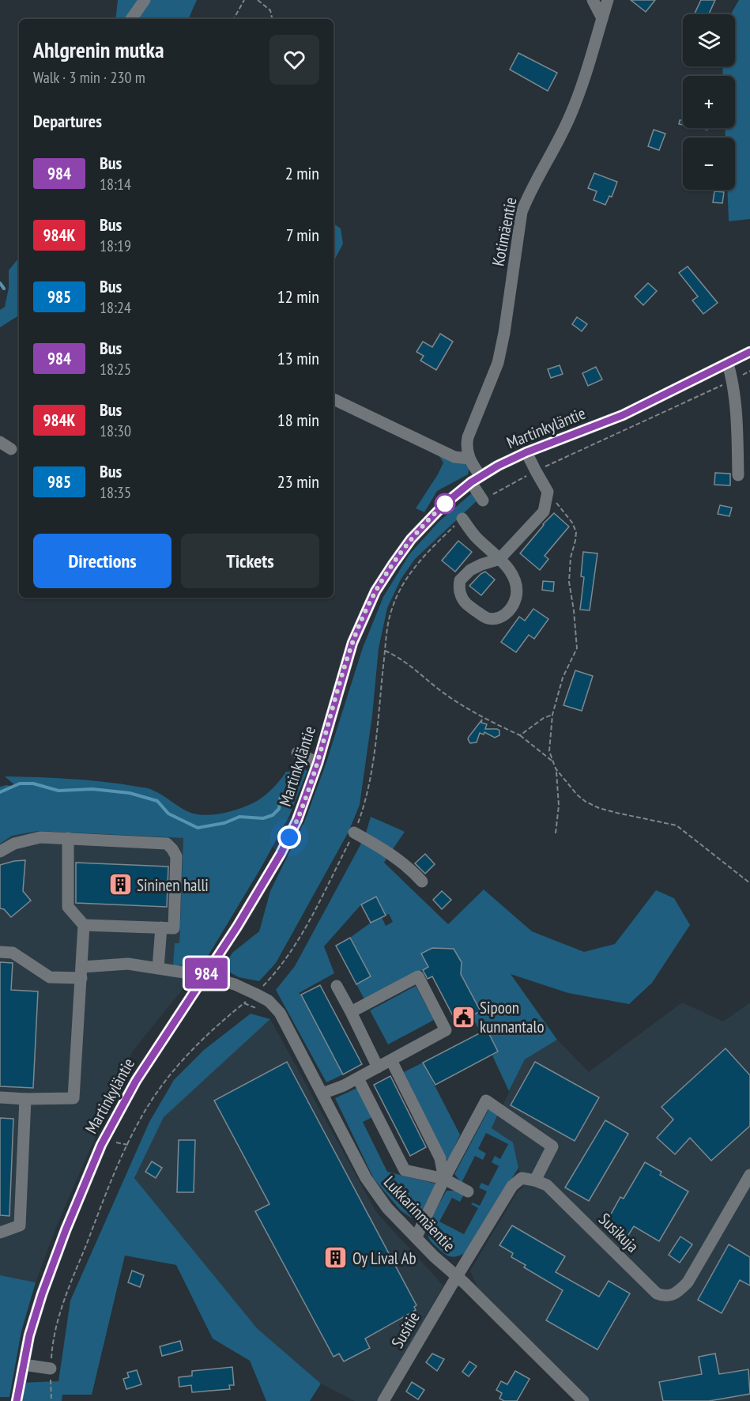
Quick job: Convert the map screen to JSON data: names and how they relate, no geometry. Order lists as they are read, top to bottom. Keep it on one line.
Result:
{"streets":{"street":["Kotimäentie","Martinkyläntie","Lukkarinmäentie","Susikuja","Susitie"]},"crossings":[["Martinkyläntie","Lukkarinmäentie"],["Lukkarinmäentie","Susitie"]],"places":{"building":["Sininen halli","Oy Lival Ab"],"public building":["Sipoon kunnantalo"]},"lines":["bus line 984"],"page":{"on_map":"984","map_buttons":["+","−"],"heading":[["Ahlgrenin mutka","Walk · 3 min · 230 m"],"Departures"],"list":[{"mark":"984","name":"Bus","note":"18:14","value":"2 min"},{"mark":"984K","name":"Bus","note":"18:19","value":"7 min"},{"mark":"985","name":"Bus","note":"18:24","value":"12 min"},{"mark":"984","name":"Bus","note":"18:25","value":"13 min"},{"mark":"984K","name":"Bus","note":"18:30","value":"18 min"},{"mark":"985","name":"Bus","note":"18:35","value":"23 min"}],"buttons":["Directions","Tickets"]}}
